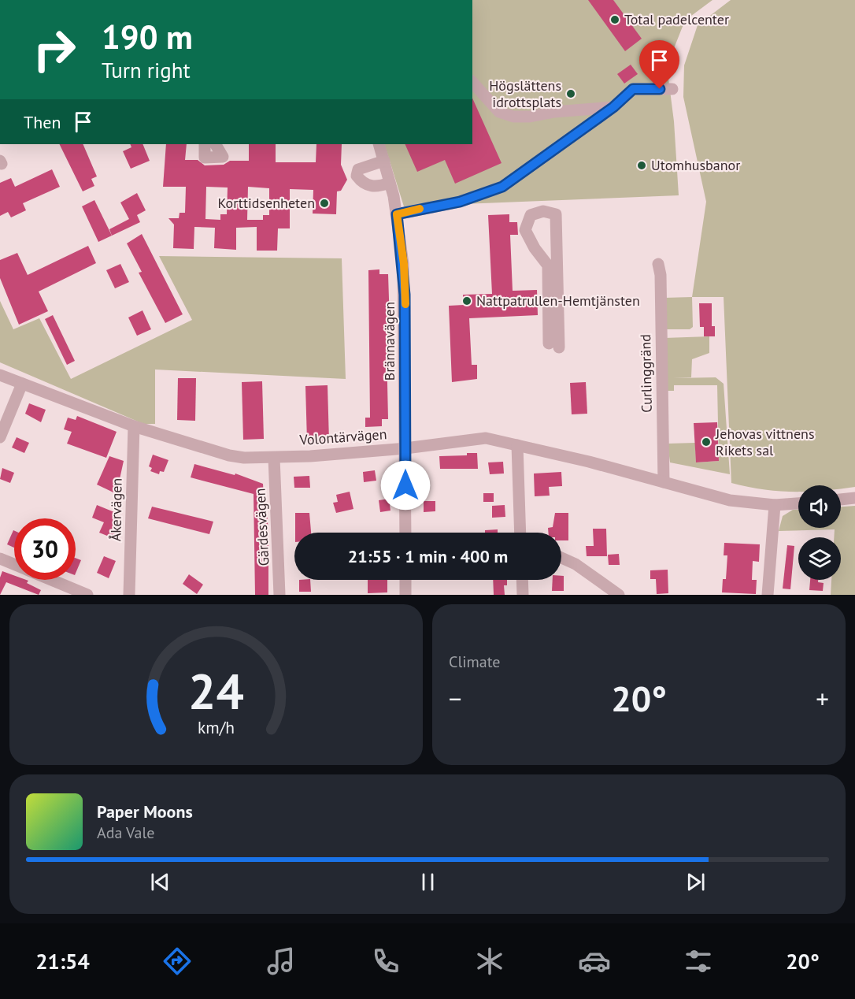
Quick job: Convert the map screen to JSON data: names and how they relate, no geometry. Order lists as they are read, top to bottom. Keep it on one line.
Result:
{"streets":{"street":["Brännavägen","Curlinggränd","Volontärvägen","Åkervägen","Gärdesvägen"]},"crossings":[["Brännavägen","Volontärvägen"],["Curlinggränd","Volontärvägen"],["Volontärvägen","Åkervägen"],["Volontärvägen","Gärdesvägen"]],"places":["Total padelcenter","Högslättens idrottsplats","Utomhusbanor","Korttidsenheten","Nattpatrullen-Hemtjänsten","Jehovas vittnens Rikets sal"],"page":{"turn":["190 m","Turn right"],"then":"Then","limit":"30","trip":"21:55 · 1 min · 400 m","tile":"Climate","heat":["−","20°","+"],"song":["Paper Moons","Ada Vale"],"tabs":["21:54","20°"],"gauge":["24","km/h"]}}
